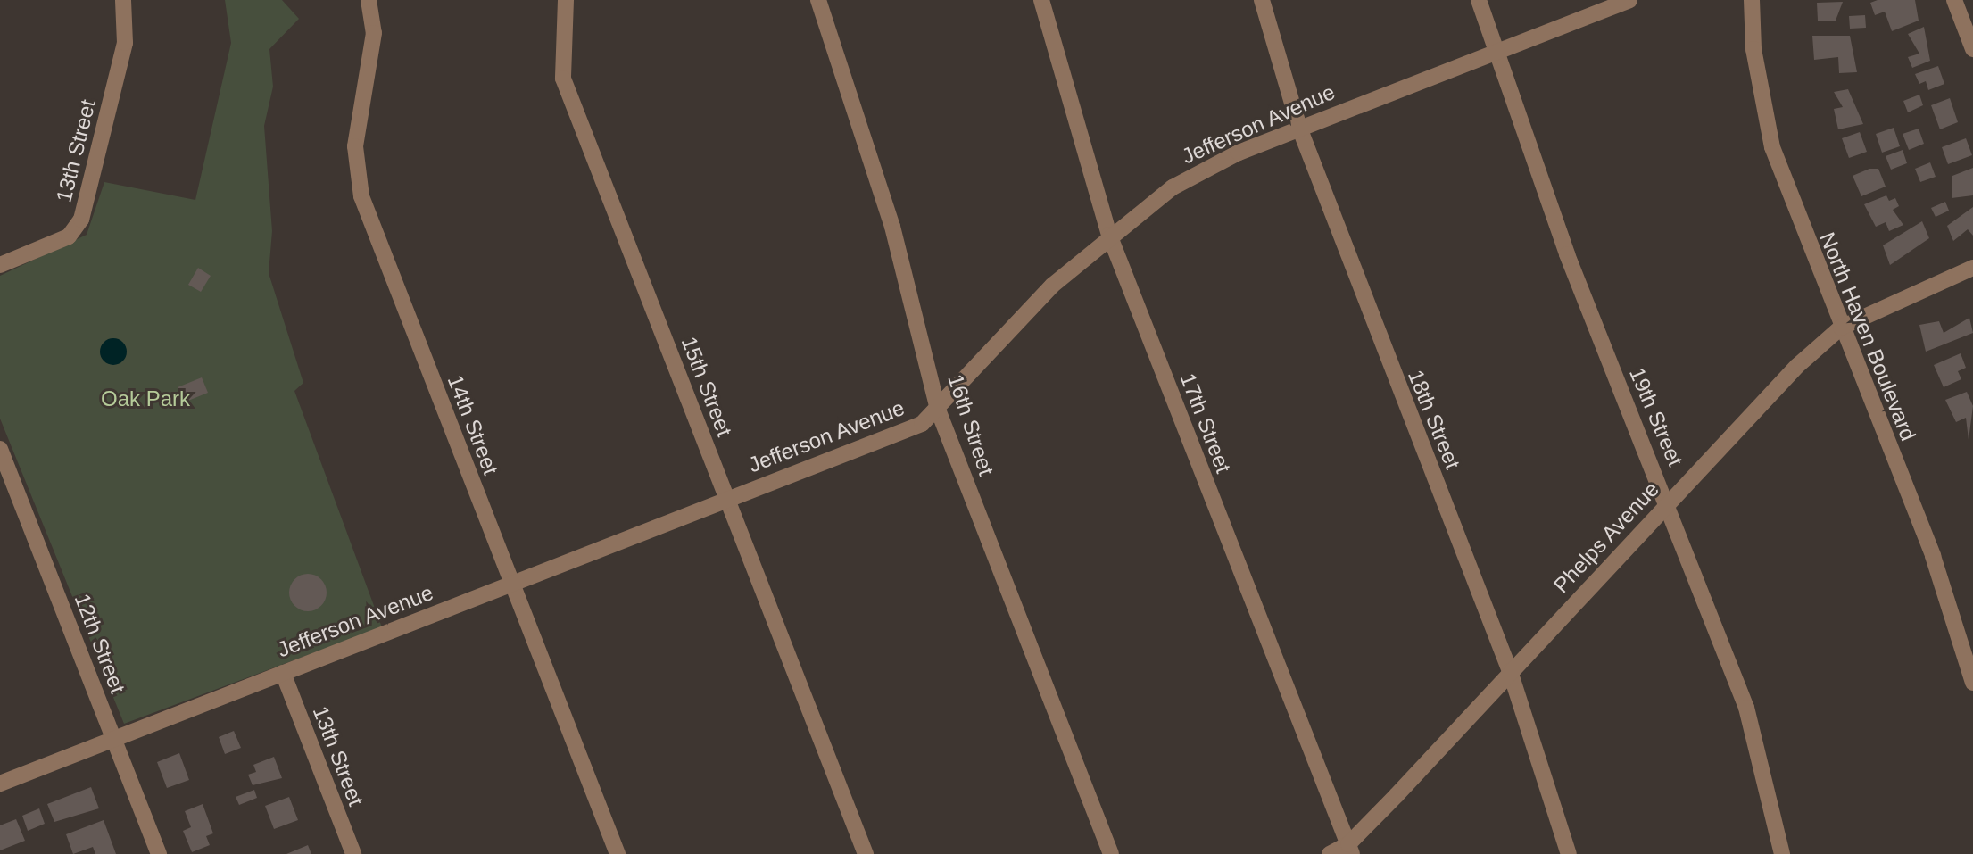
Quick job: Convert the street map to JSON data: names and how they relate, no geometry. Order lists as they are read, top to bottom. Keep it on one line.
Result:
{"streets":{"street":["Jefferson Avenue","13th Street","North Haven Boulevard","15th Street","19th Street","18th Street","17th Street","14th Street","16th Street","Phelps Avenue","12th Street"]},"crossings":[["Jefferson Avenue","13th Street"],["Jefferson Avenue","15th Street"],["Jefferson Avenue","19th Street"],["Jefferson Avenue","18th Street"],["Jefferson Avenue","17th Street"],["Jefferson Avenue","14th Street"],["Jefferson Avenue","16th Street"],["Jefferson Avenue","12th Street"],["North Haven Boulevard","Phelps Avenue"],["19th Street","Phelps Avenue"],["18th Street","Phelps Avenue"],["17th Street","Phelps Avenue"]],"parks":["Oak Park"]}
